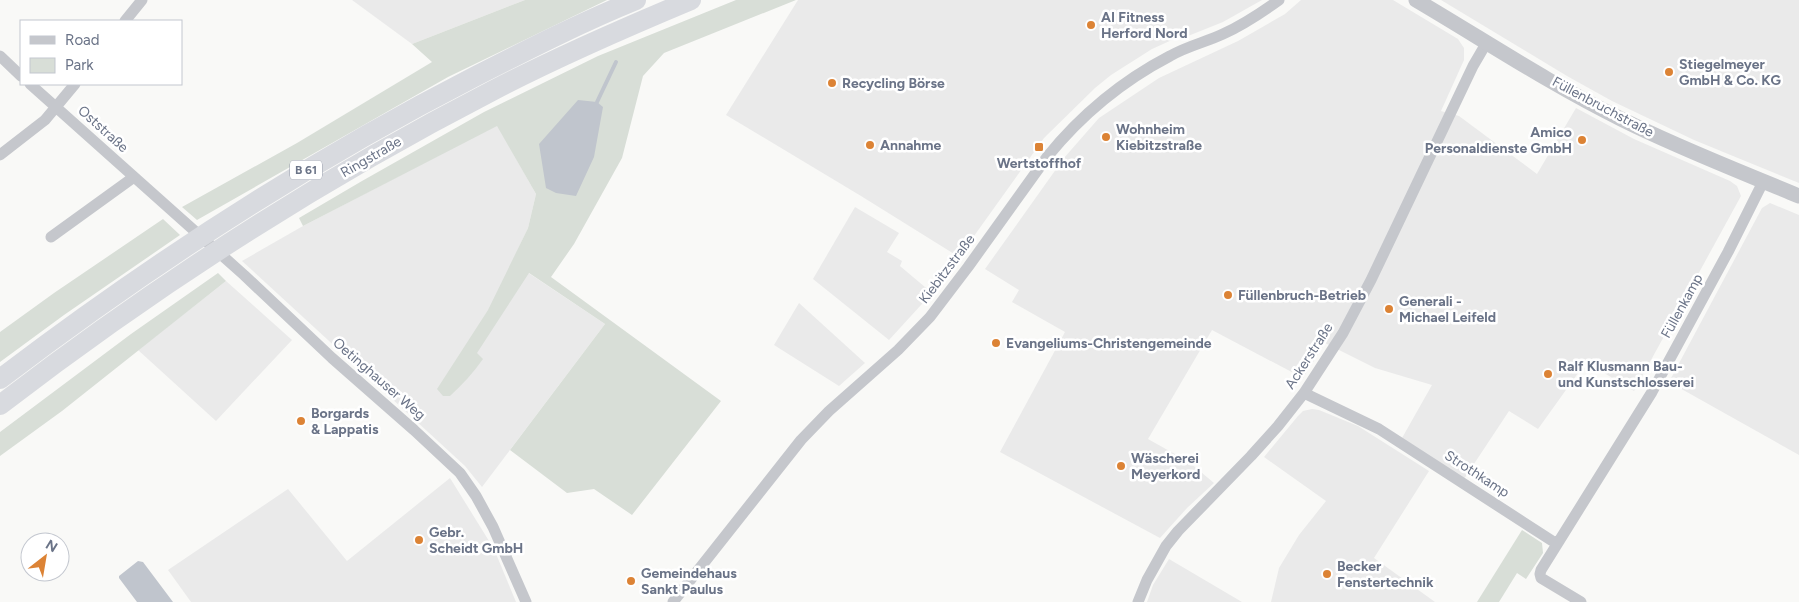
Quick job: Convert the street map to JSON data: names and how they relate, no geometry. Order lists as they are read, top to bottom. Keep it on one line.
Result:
{"streets":{"highway":["Ringstraße","B 61"],"street":["Füllenbruchstraße","Oststraße","Kiebitzstraße","Füllenkamp","Ackerstraße","Oetinghauser Weg","Strothkamp"]},"crossings":[["Füllenbruchstraße","Füllenkamp"],["Füllenbruchstraße","Ackerstraße"],["Oststraße","Oetinghauser Weg"],["Füllenkamp","Strothkamp"],["Ackerstraße","Strothkamp"]],"places":{"other":["AI Fitness Herford Nord","Stiegelmeyer GmbH & Co. KG","Recycling Börse","Wohnheim Kiebitzstraße","Amico Personaldienste GmbH","Annahme","Füllenbruch-Betrieb","Generali - Michael Leifeld","Evangeliums-Christengemeinde","Ralf Klusmann Bau- und Kunstschlosserei","Borgards & Lappatis","Wäscherei Meyerkord","Gebr. Scheidt GmbH","Becker Fenstertechnik","Gemeindehaus Sankt Paulus"],"transit":["Wertstoffhof"]},"legend":["Road","Park"],"north":"top right"}
